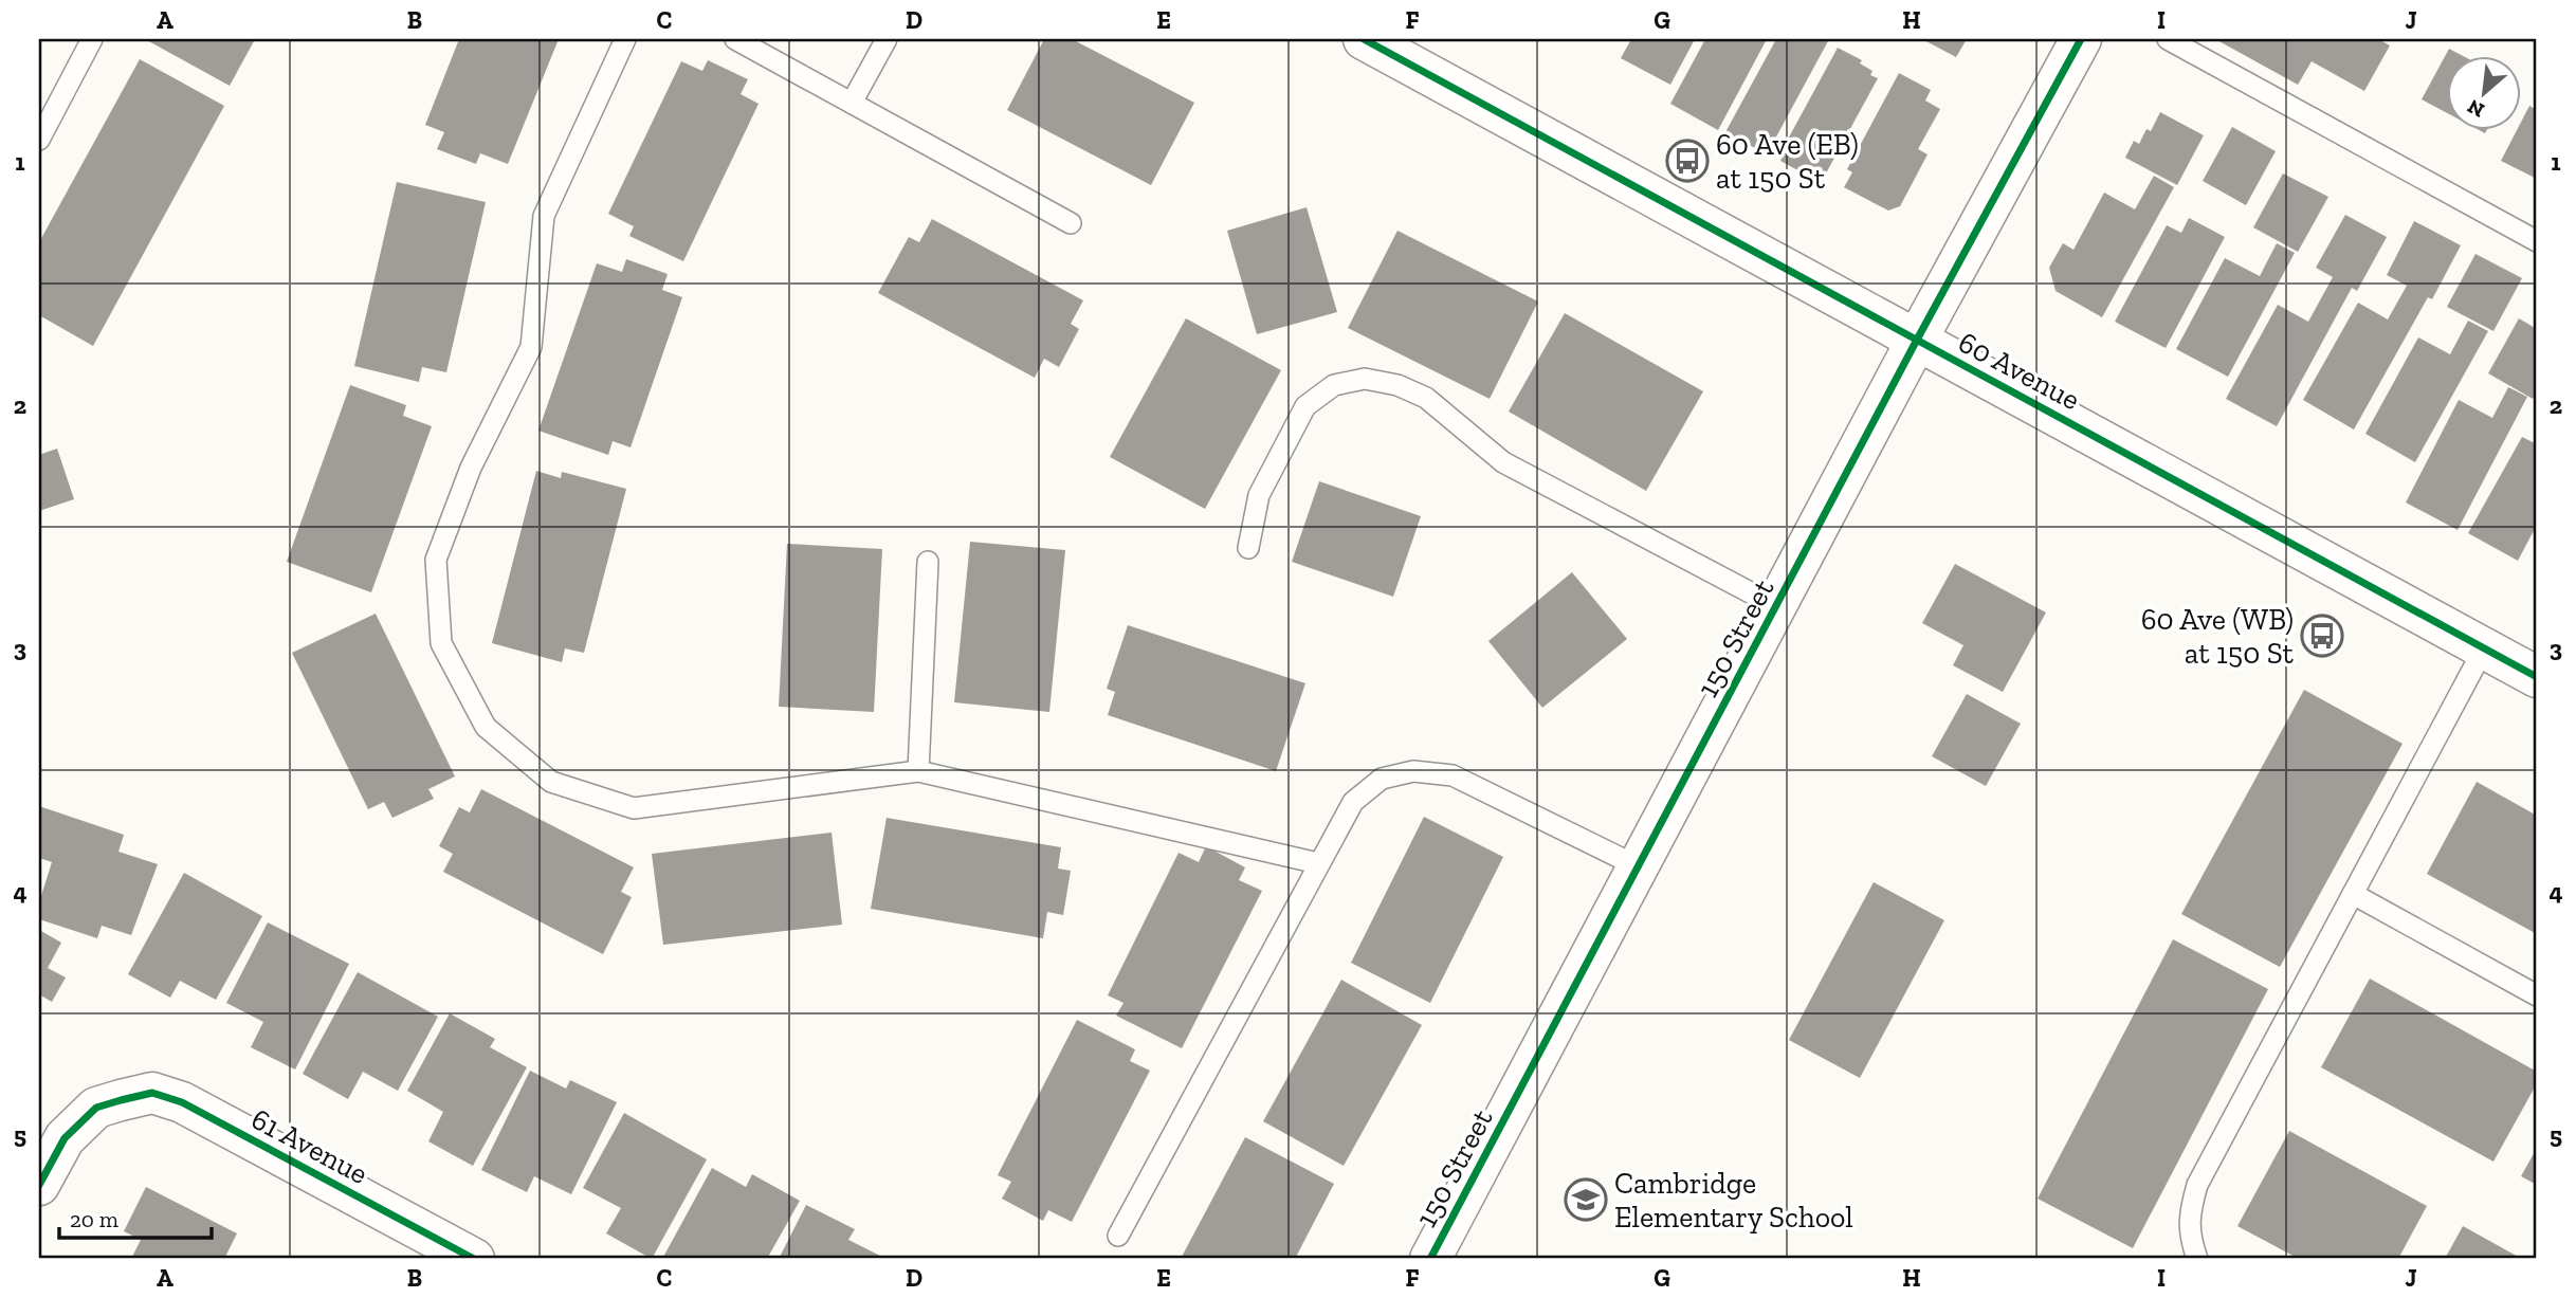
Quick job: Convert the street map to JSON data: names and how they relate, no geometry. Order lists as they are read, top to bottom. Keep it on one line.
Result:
{"streets":{"street":["60 Avenue","150 Street","61 Avenue"]},"crossings":[["60 Avenue","150 Street"]],"places":{"bus stop":["60 Ave (EB) at 150 St","60 Ave (WB) at 150 St"],"school or university":["Cambridge Elementary School"]},"scale_bar":"20 m","north":"bottom left","grid":{"columns":["A","B","C","D","E","F","G","H","I","J"],"rows":["1","2","3","4","5"]}}
